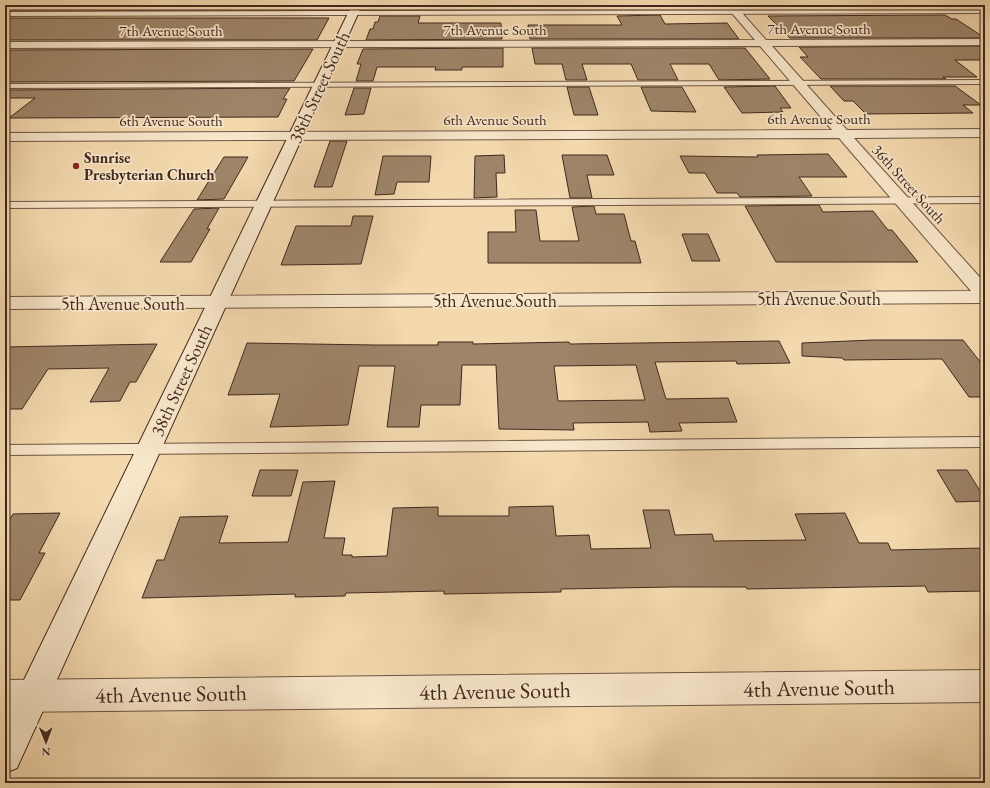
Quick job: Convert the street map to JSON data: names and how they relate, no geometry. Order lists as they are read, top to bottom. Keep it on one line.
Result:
{"streets":{"street":["7th Avenue South","38th Street South","6th Avenue South","36th Street South","5th Avenue South","4th Avenue South"]},"crossings":[["7th Avenue South","38th Street South"],["7th Avenue South","36th Street South"],["38th Street South","6th Avenue South"],["38th Street South","5th Avenue South"],["38th Street South","4th Avenue South"],["6th Avenue South","36th Street South"],["36th Street South","5th Avenue South"]],"places":["Sunrise Presbyterian Church"],"north":"bottom"}
